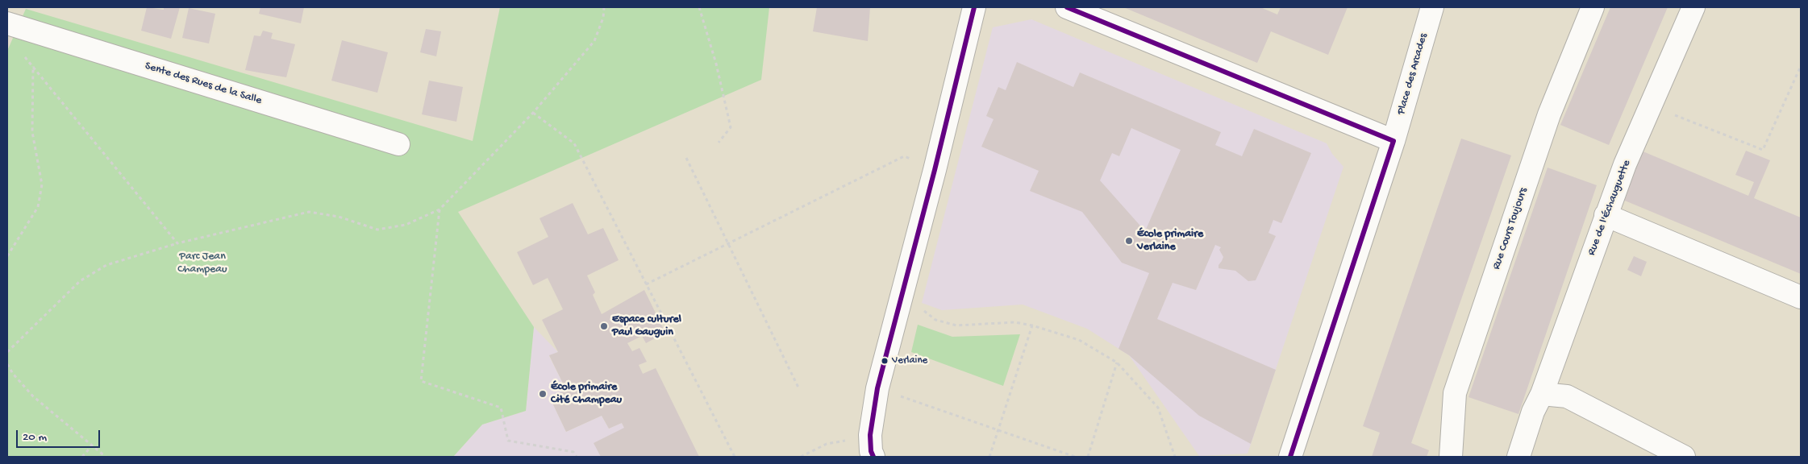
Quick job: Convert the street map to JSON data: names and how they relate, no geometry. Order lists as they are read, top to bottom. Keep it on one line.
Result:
{"streets":{"street":["Place des Arcades","Sente des Rues de la Salle","Rue de l'Échauguette","Rue Cours Toujours"]},"parks":["Parc Jean Champeau"],"places":["École primaire Verlaine","Espace culturel Paul Gauguin","Verlaine","École primaire Cité Champeau"],"scale_bar":"20 m"}
